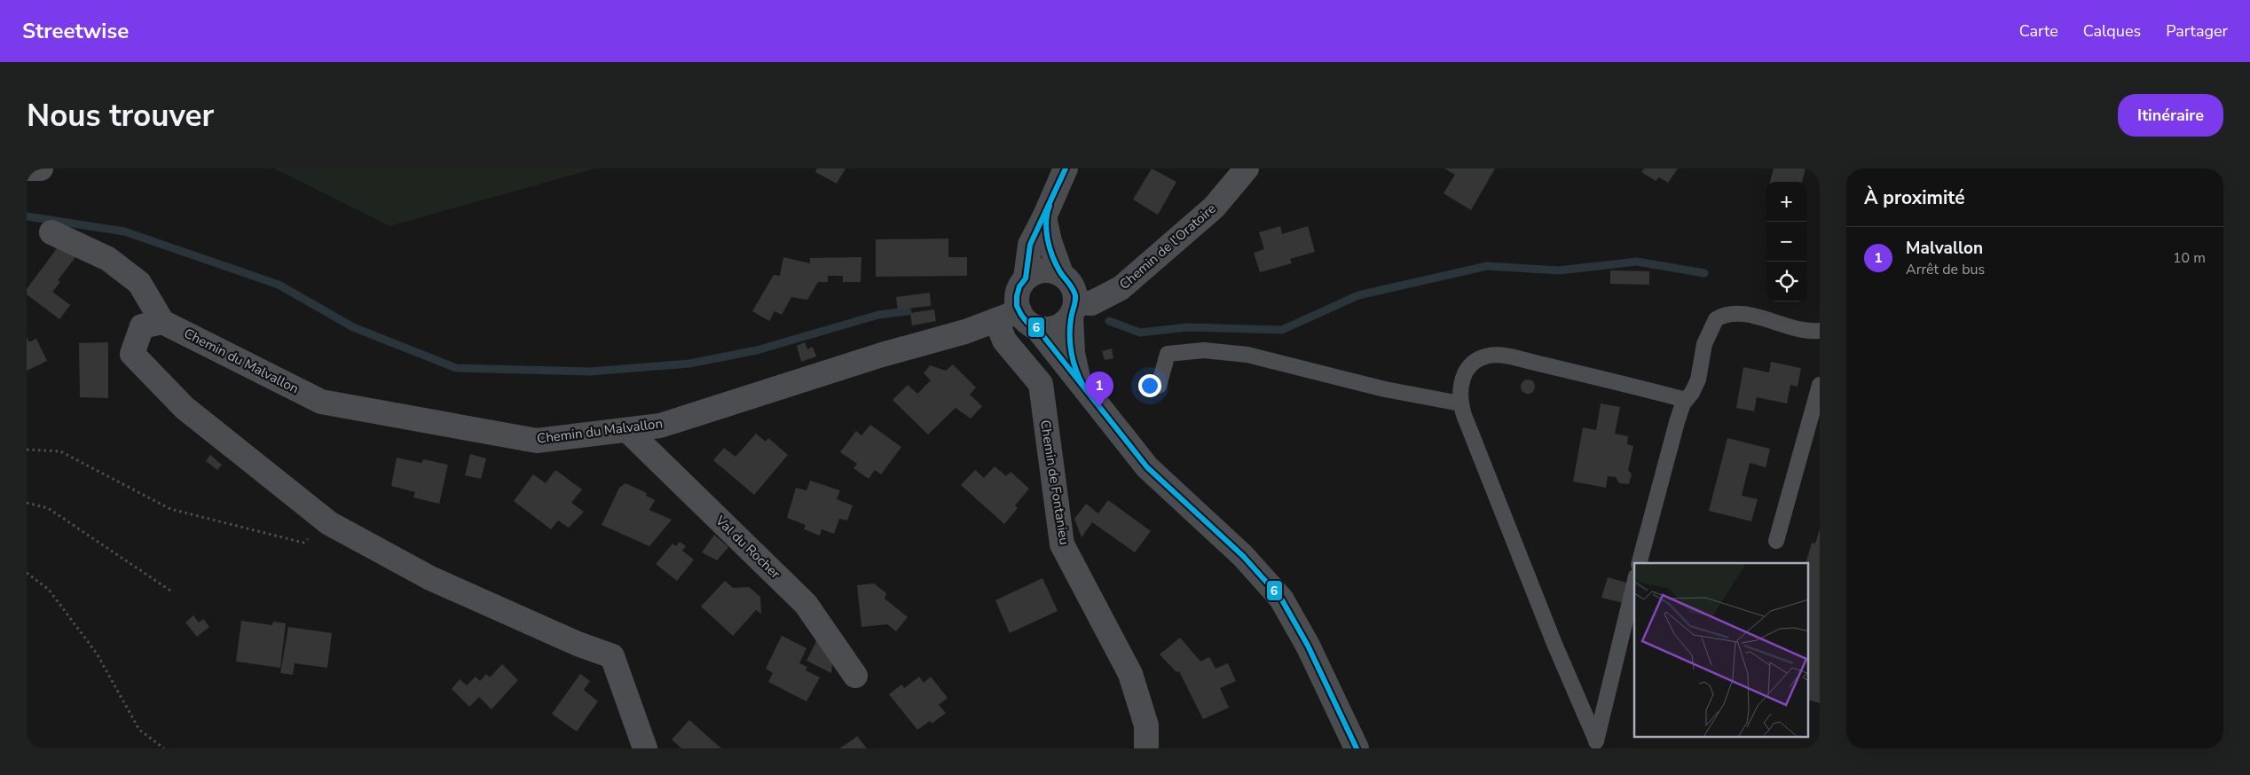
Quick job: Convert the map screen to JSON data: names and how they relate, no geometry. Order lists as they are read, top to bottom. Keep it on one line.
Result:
{"streets":{"street":["Chemin de l'Oratoire","Chemin du Malvallon","Chemin de Fontanieu","Val du Rocher"]},"crossings":[["Chemin de l'Oratoire","Chemin du Malvallon"],["Chemin du Malvallon","Chemin de Fontanieu"],["Chemin du Malvallon","Val du Rocher"]],"lines":["transit line 6"],"page":{"header":"Streetwise","nav":["Carte","Calques","Partager"],"buttons":"Itinéraire","title":"Nous trouver","heading":"À proximité","map_buttons":["+","−"],"list":[{"mark":"1","name":"Malvallon","note":"Arrêt de bus","value":"10 m"}],"pins":"1"}}
